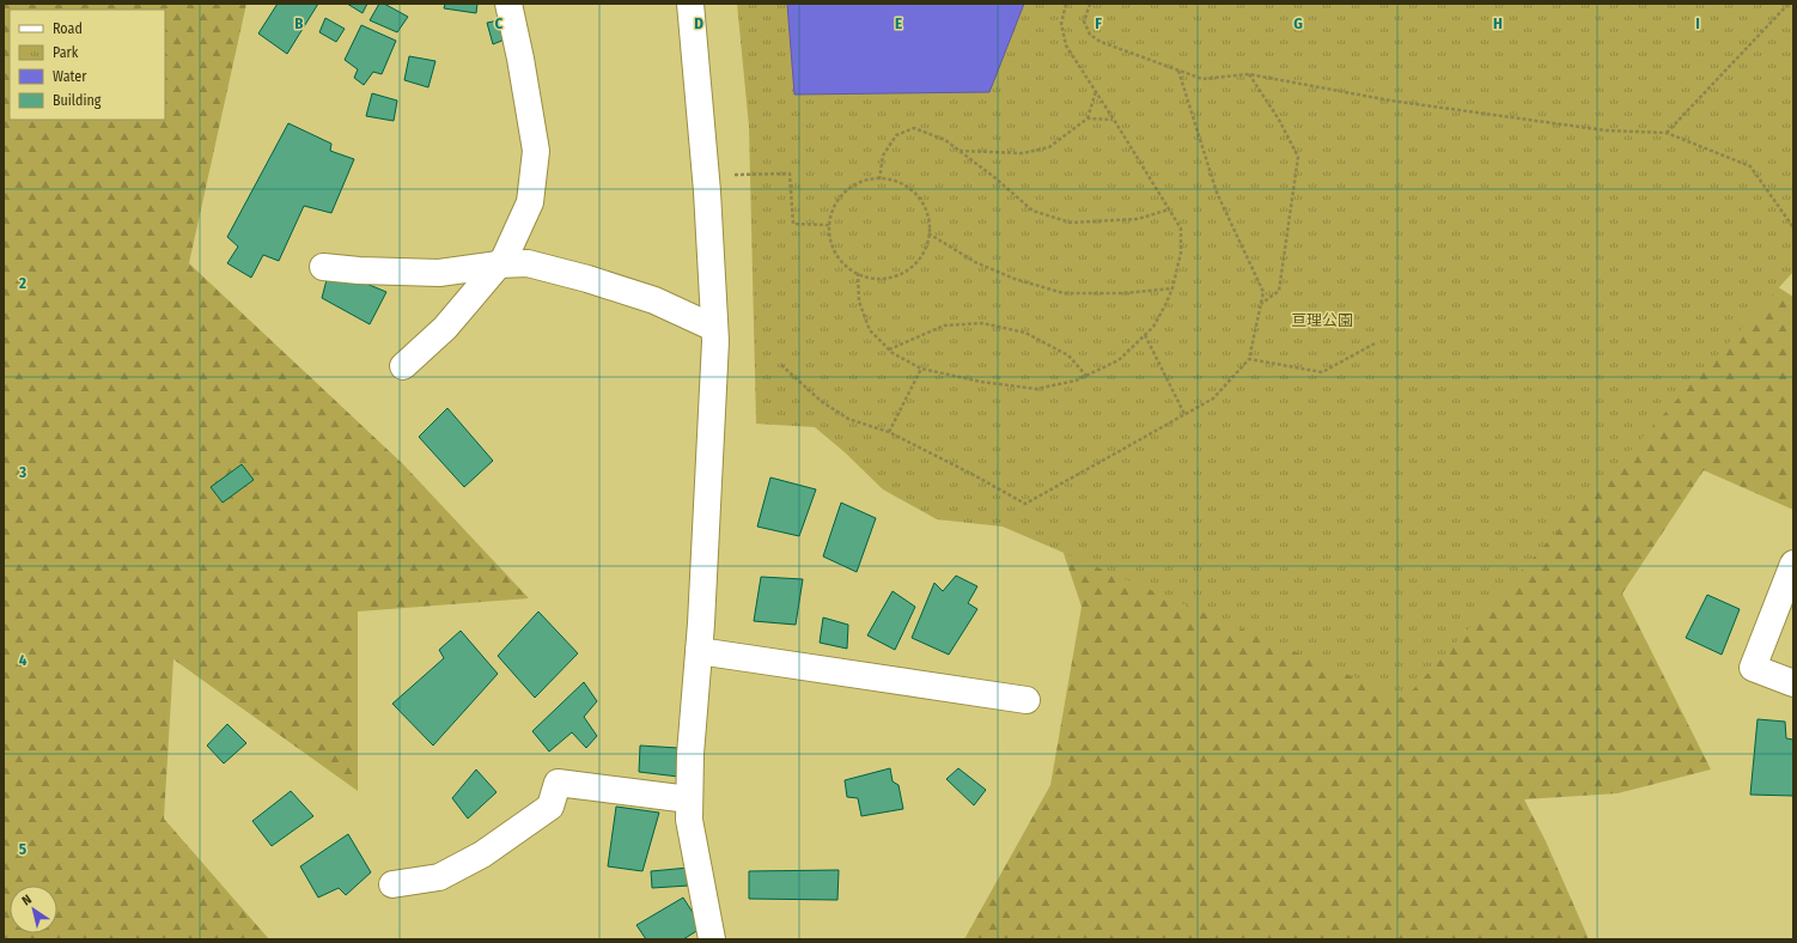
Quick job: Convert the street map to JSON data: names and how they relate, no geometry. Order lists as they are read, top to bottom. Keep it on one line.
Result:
{"parks":["亘理公園"],"legend":["Road","Park","Water","Building"],"north":"top left","grid":{"columns":["B","C","D","E","F","G","H","I"],"rows":["2","3","4","5"]}}
